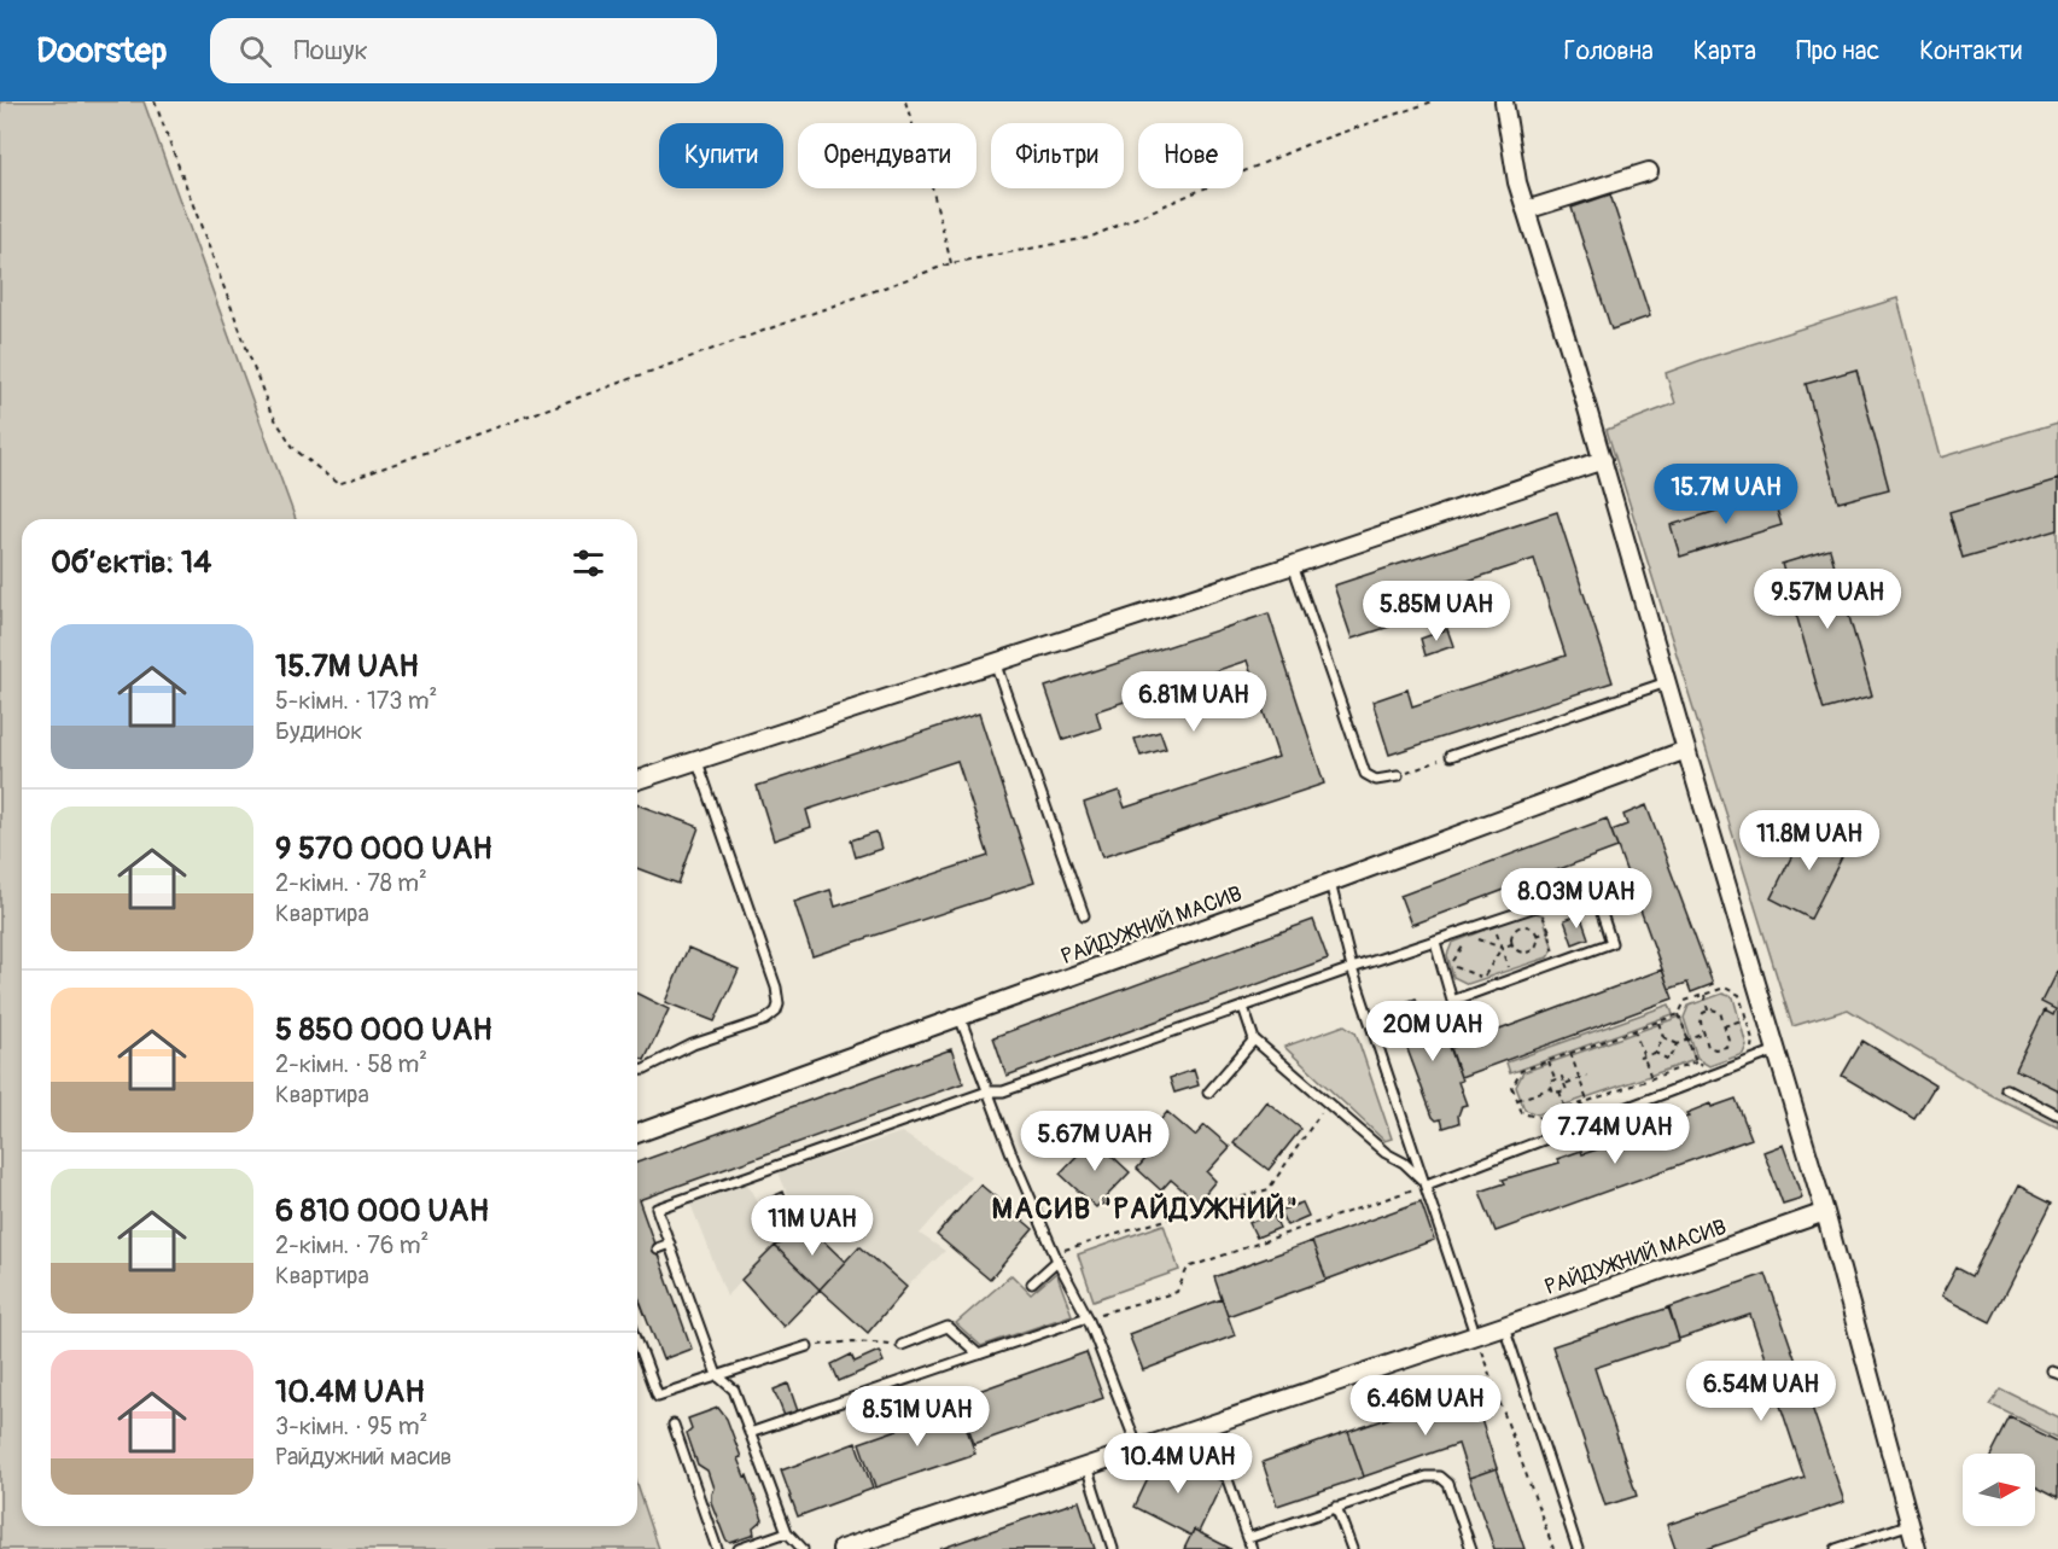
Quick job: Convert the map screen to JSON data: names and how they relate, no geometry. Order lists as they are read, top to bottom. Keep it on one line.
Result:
{"streets":{"street":["РАЙДУЖНИЙ МАСИВ"]},"districts":["МАСИВ \"РАЙДУЖНИЙ\""],"north":"right","page":{"header":"Doorstep","search":"Пошук","nav":["Головна","Карта","Про нас","Контакти"],"chip":["Купити","Орендувати","Фільтри","Нове"],"price":["15.7M UAH","9.57M UAH","5.85M UAH","6.81M UAH","11.8M UAH","8.03M UAH","20M UAH","7.74M UAH","5.67M UAH","11M UAH","6.54M UAH","6.46M UAH","8.51M UAH","10.4M UAH"],"heading":"Об’єктів: 14","list":[{"name":"15.7M UAH","note":"5-кімн. · 173 m² · Будинок"},{"name":"9 570 000 UAH","note":"2-кімн. · 78 m² · Квартира"},{"name":"5 850 000 UAH","note":"2-кімн. · 58 m² · Квартира"},{"name":"6 810 000 UAH","note":"2-кімн. · 76 m² · Квартира"},{"name":"10.4M UAH","note":"3-кімн. · 95 m² · Райдужний масив"}]}}
